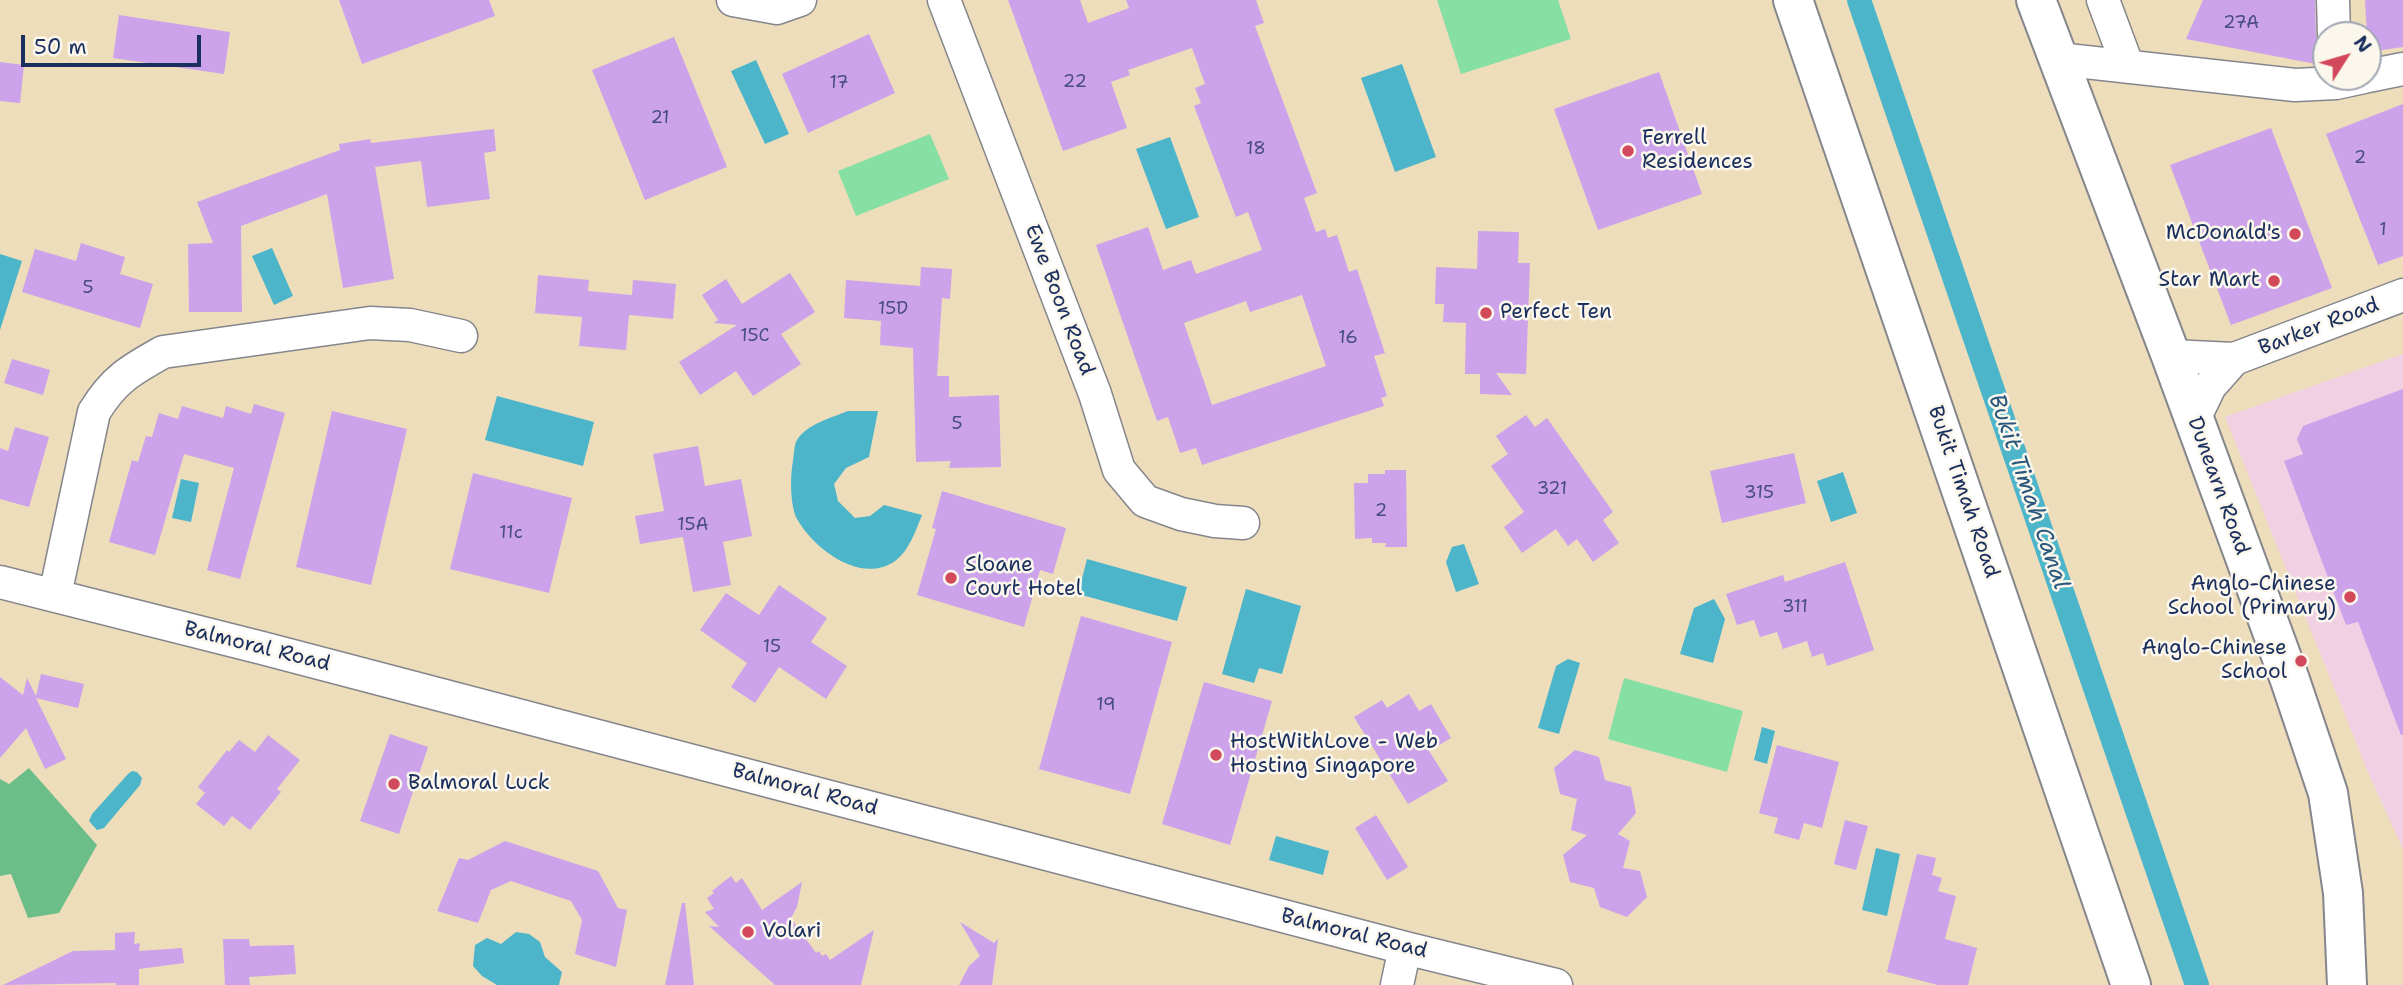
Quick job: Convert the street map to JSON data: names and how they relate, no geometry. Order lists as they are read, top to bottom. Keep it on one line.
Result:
{"streets":{"highway":["Dunearn Road","Bukit Timah Road"],"street":["Ewe Boon Road","Barker Road","Balmoral Road"]},"crossings":[["Barker Road","Dunearn Road"]],"water":["Bukit Timah Canal"],"places":["Ferrell Residences","McDonald's","Star Mart","Perfect Ten","Sloane Court Hotel","Anglo-Chinese School (Primary)","Anglo-Chinese School","HostWithLove - Web Hosting Singapore","Balmoral Luck","Volari"],"house_numbers":["27A","22","17","21","18","2","1","5","15D","15C","16","5","321","315","2","15A","11c","311","15","19"],"scale_bar":"50 m","north":"top right"}
